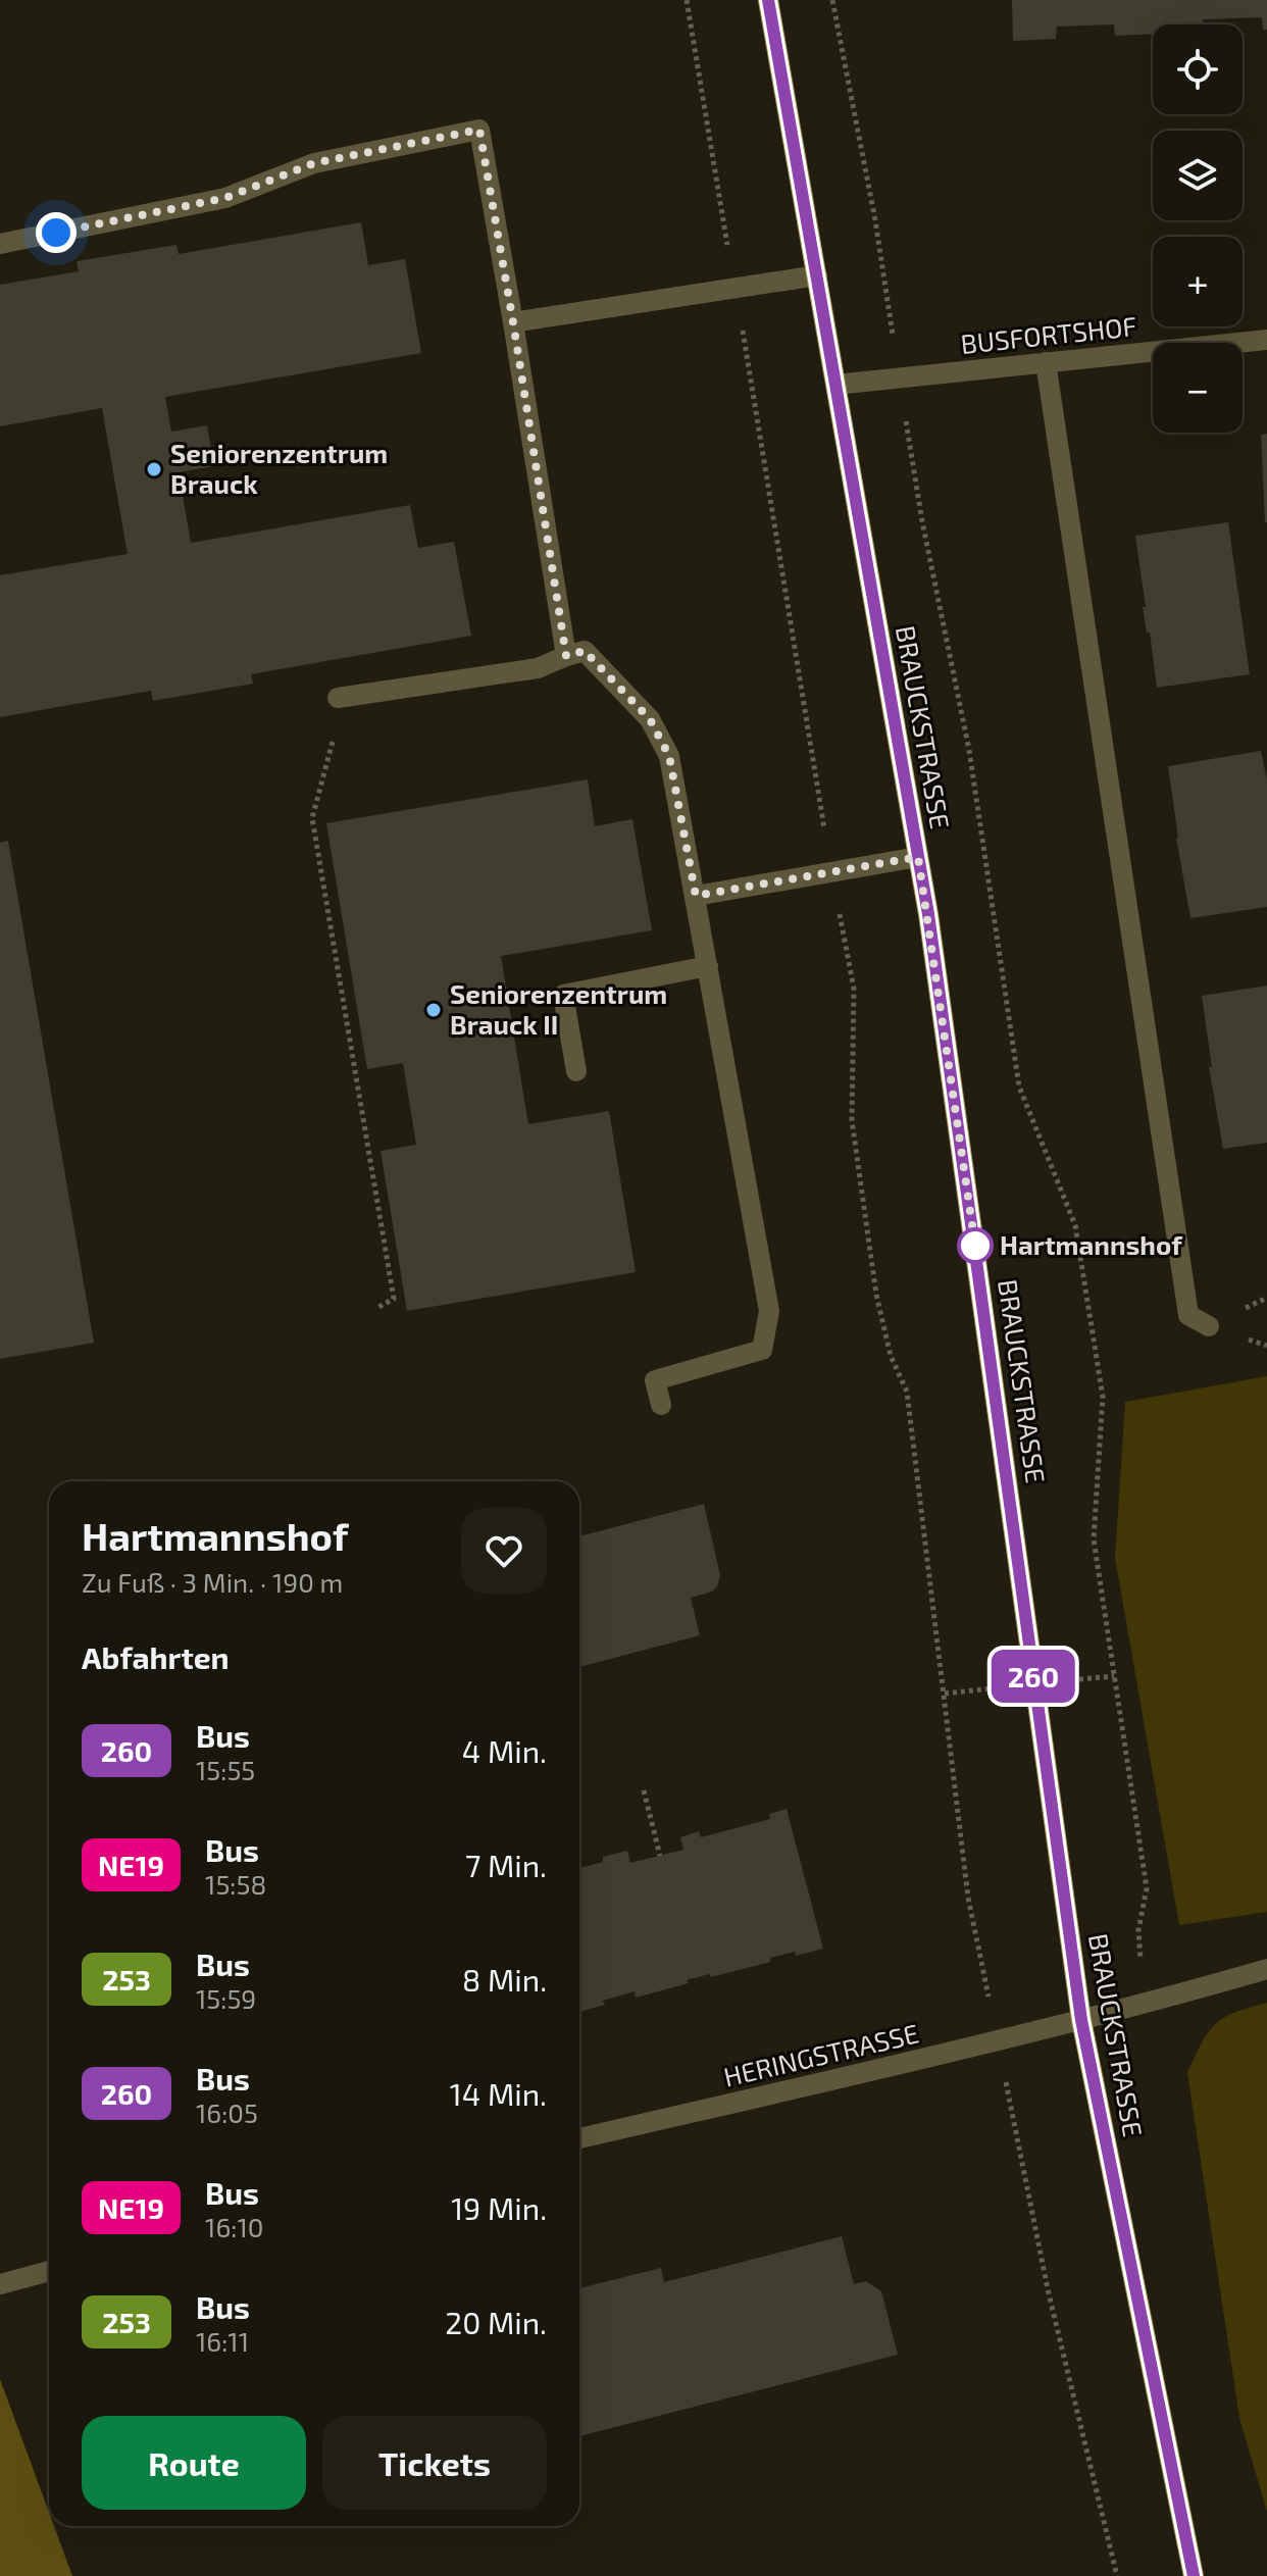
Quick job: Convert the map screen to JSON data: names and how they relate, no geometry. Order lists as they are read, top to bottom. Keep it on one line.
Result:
{"streets":{"main road":["BRAUCKSTRASSE"],"street":["BUSFORTSHOF","HERINGSTRASSE"]},"crossings":[["BUSFORTSHOF","BRAUCKSTRASSE"],["BRAUCKSTRASSE","HERINGSTRASSE"]],"places":["Seniorenzentrum Brauck","Seniorenzentrum Brauck II","Hartmannshof"],"lines":["bus line 260"],"page":{"on_map":"260","map_buttons":["+","−"],"heading":[["Hartmannshof","Zu Fuß · 3 Min. · 190 m"],"Abfahrten"],"list":[{"mark":"260","name":"Bus","note":"15:55","value":"4 Min."},{"mark":"NE19","name":"Bus","note":"15:58","value":"7 Min."},{"mark":"253","name":"Bus","note":"15:59","value":"8 Min."},{"mark":"260","name":"Bus","note":"16:05","value":"14 Min."},{"mark":"NE19","name":"Bus","note":"16:10","value":"19 Min."},{"mark":"253","name":"Bus","note":"16:11","value":"20 Min."}],"buttons":["Route","Tickets"]}}
